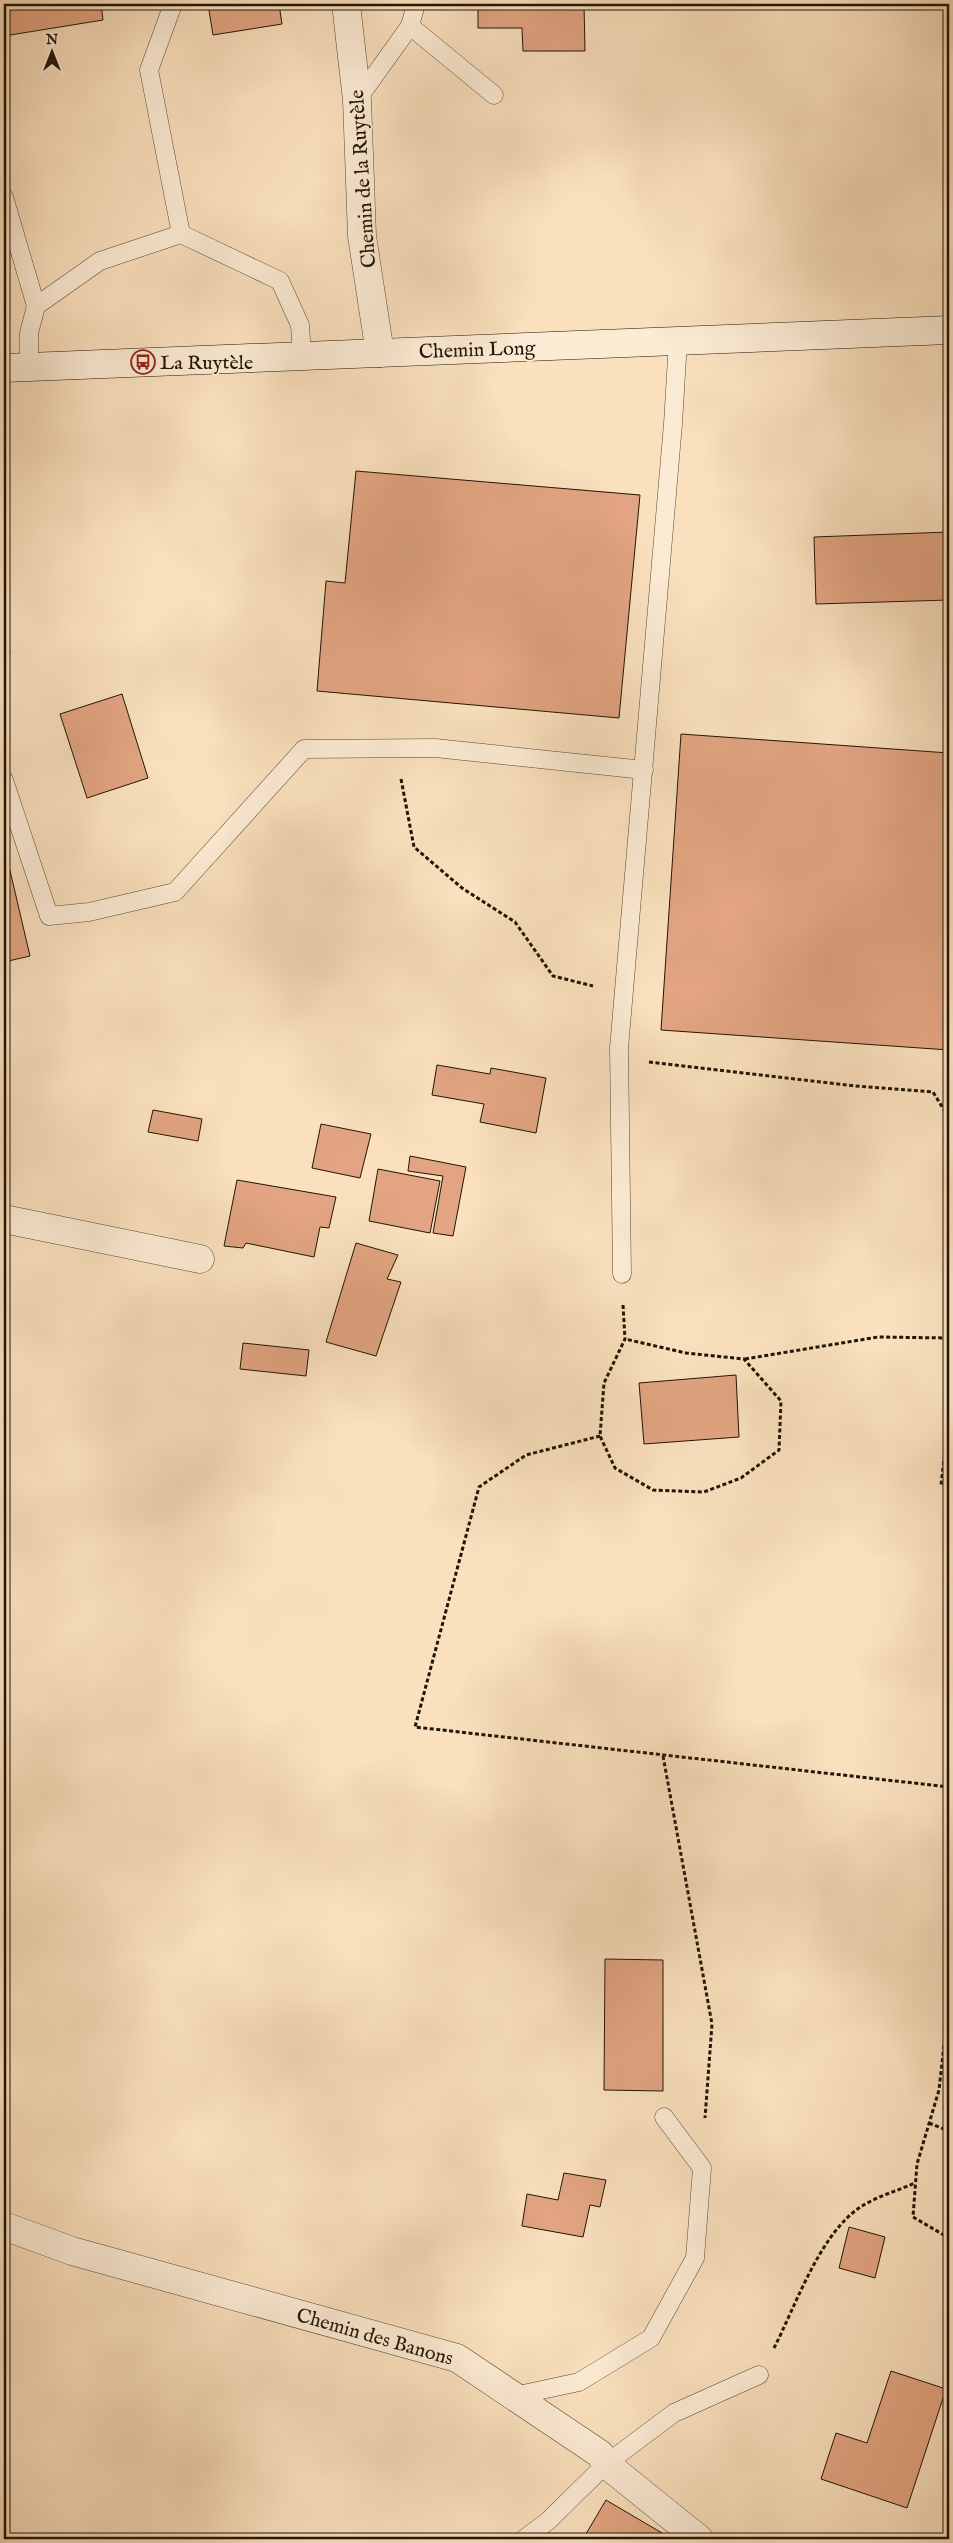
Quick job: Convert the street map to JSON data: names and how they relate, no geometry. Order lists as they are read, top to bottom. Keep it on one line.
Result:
{"streets":{"street":["Chemin de la Ruytèle","Chemin Long","Chemin des Banons"]},"crossings":[["Chemin de la Ruytèle","Chemin Long"]],"places":{"bus stop":["La Ruytèle"]},"north":"top"}
